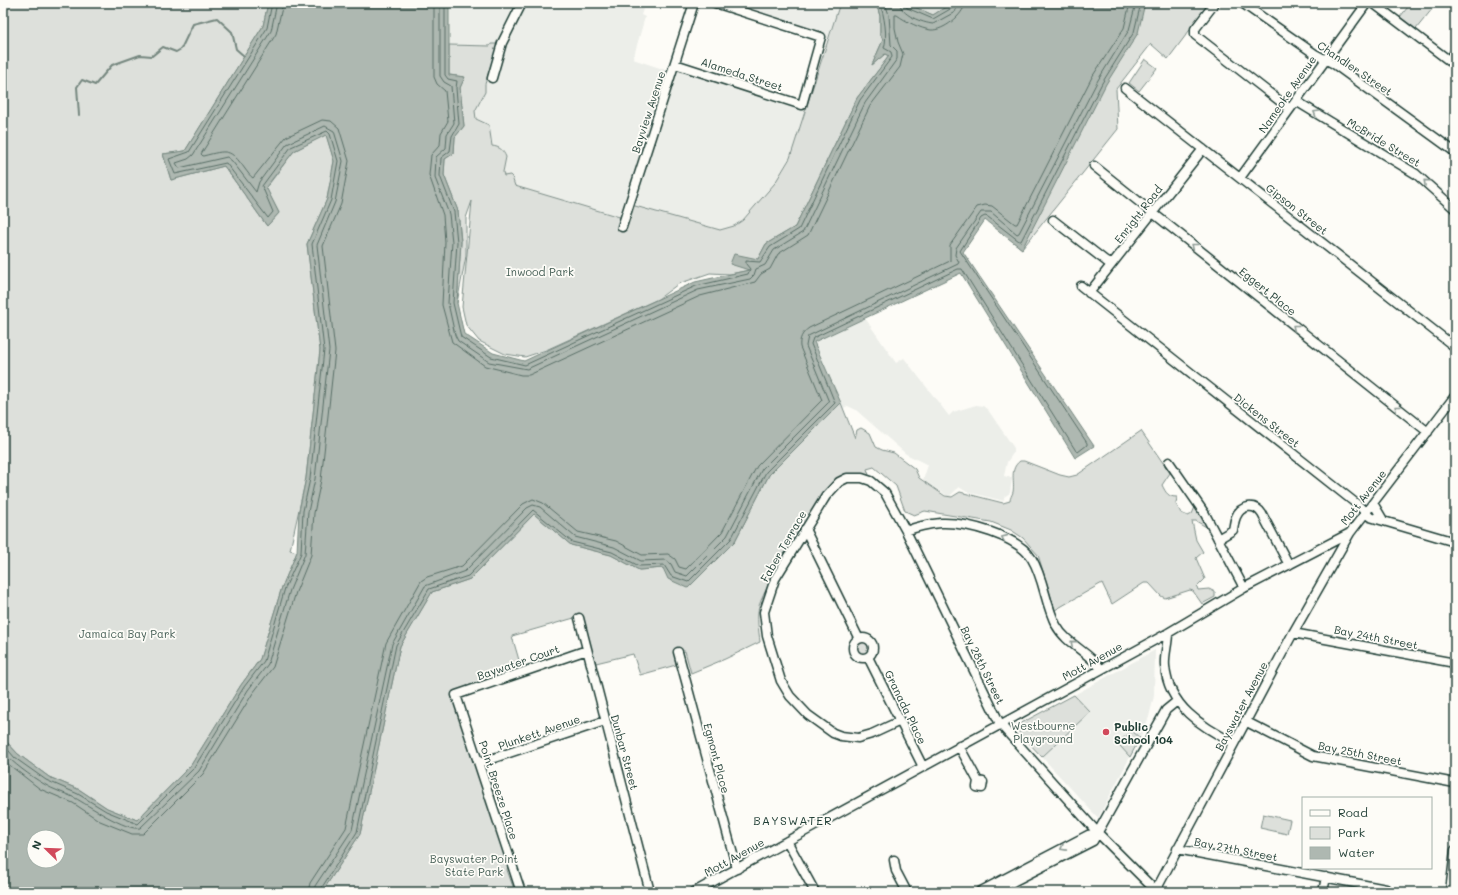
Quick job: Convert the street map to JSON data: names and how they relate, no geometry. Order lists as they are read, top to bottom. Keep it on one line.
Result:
{"streets":{"street":["Chandler Street","Alameda Street","Nameoke Avenue","Bayview Avenue","McBride Street","Gipson Street","Enright Road","Eggert Place","Dickens Street","Mott Avenue","Faber Terrace","Bay 24th Street","Baywater Court","Bay 28th Street","Bayswater Avenue","Granada Place","Plunkett Avenue","Dunbar Street","Bay 25th Street","Egmont Place","Point Breeze Place","Bay 27th Street"]},"crossings":[["Chandler Street","Nameoke Avenue"],["Alameda Street","Bayview Avenue"],["Nameoke Avenue","McBride Street"],["Nameoke Avenue","Gipson Street"],["Gipson Street","Enright Road"],["Enright Road","Eggert Place"],["Enright Road","Dickens Street"],["Eggert Place","Mott Avenue"],["Dickens Street","Mott Avenue"],["Mott Avenue","Bay 28th Street"],["Mott Avenue","Bayswater Avenue"],["Mott Avenue","Granada Place"],["Mott Avenue","Egmont Place"],["Faber Terrace","Bay 28th Street"],["Faber Terrace","Granada Place"],["Bay 24th Street","Bayswater Avenue"],["Baywater Court","Dunbar Street"],["Baywater Court","Point Breeze Place"],["Bay 28th Street","Bayswater Avenue"],["Bayswater Avenue","Bay 25th Street"],["Bayswater Avenue","Bay 27th Street"],["Plunkett Avenue","Dunbar Street"],["Plunkett Avenue","Point Breeze Place"]],"one_way":["McBride Street","Eggert Place"],"districts":["BAYSWATER"],"parks":["Inwood Park","Jamaica Bay Park","Westbourne Playground","Bayswater Point State Park"],"places":["Public School 104"],"legend":["Road","Park","Water"],"north":"top left"}
